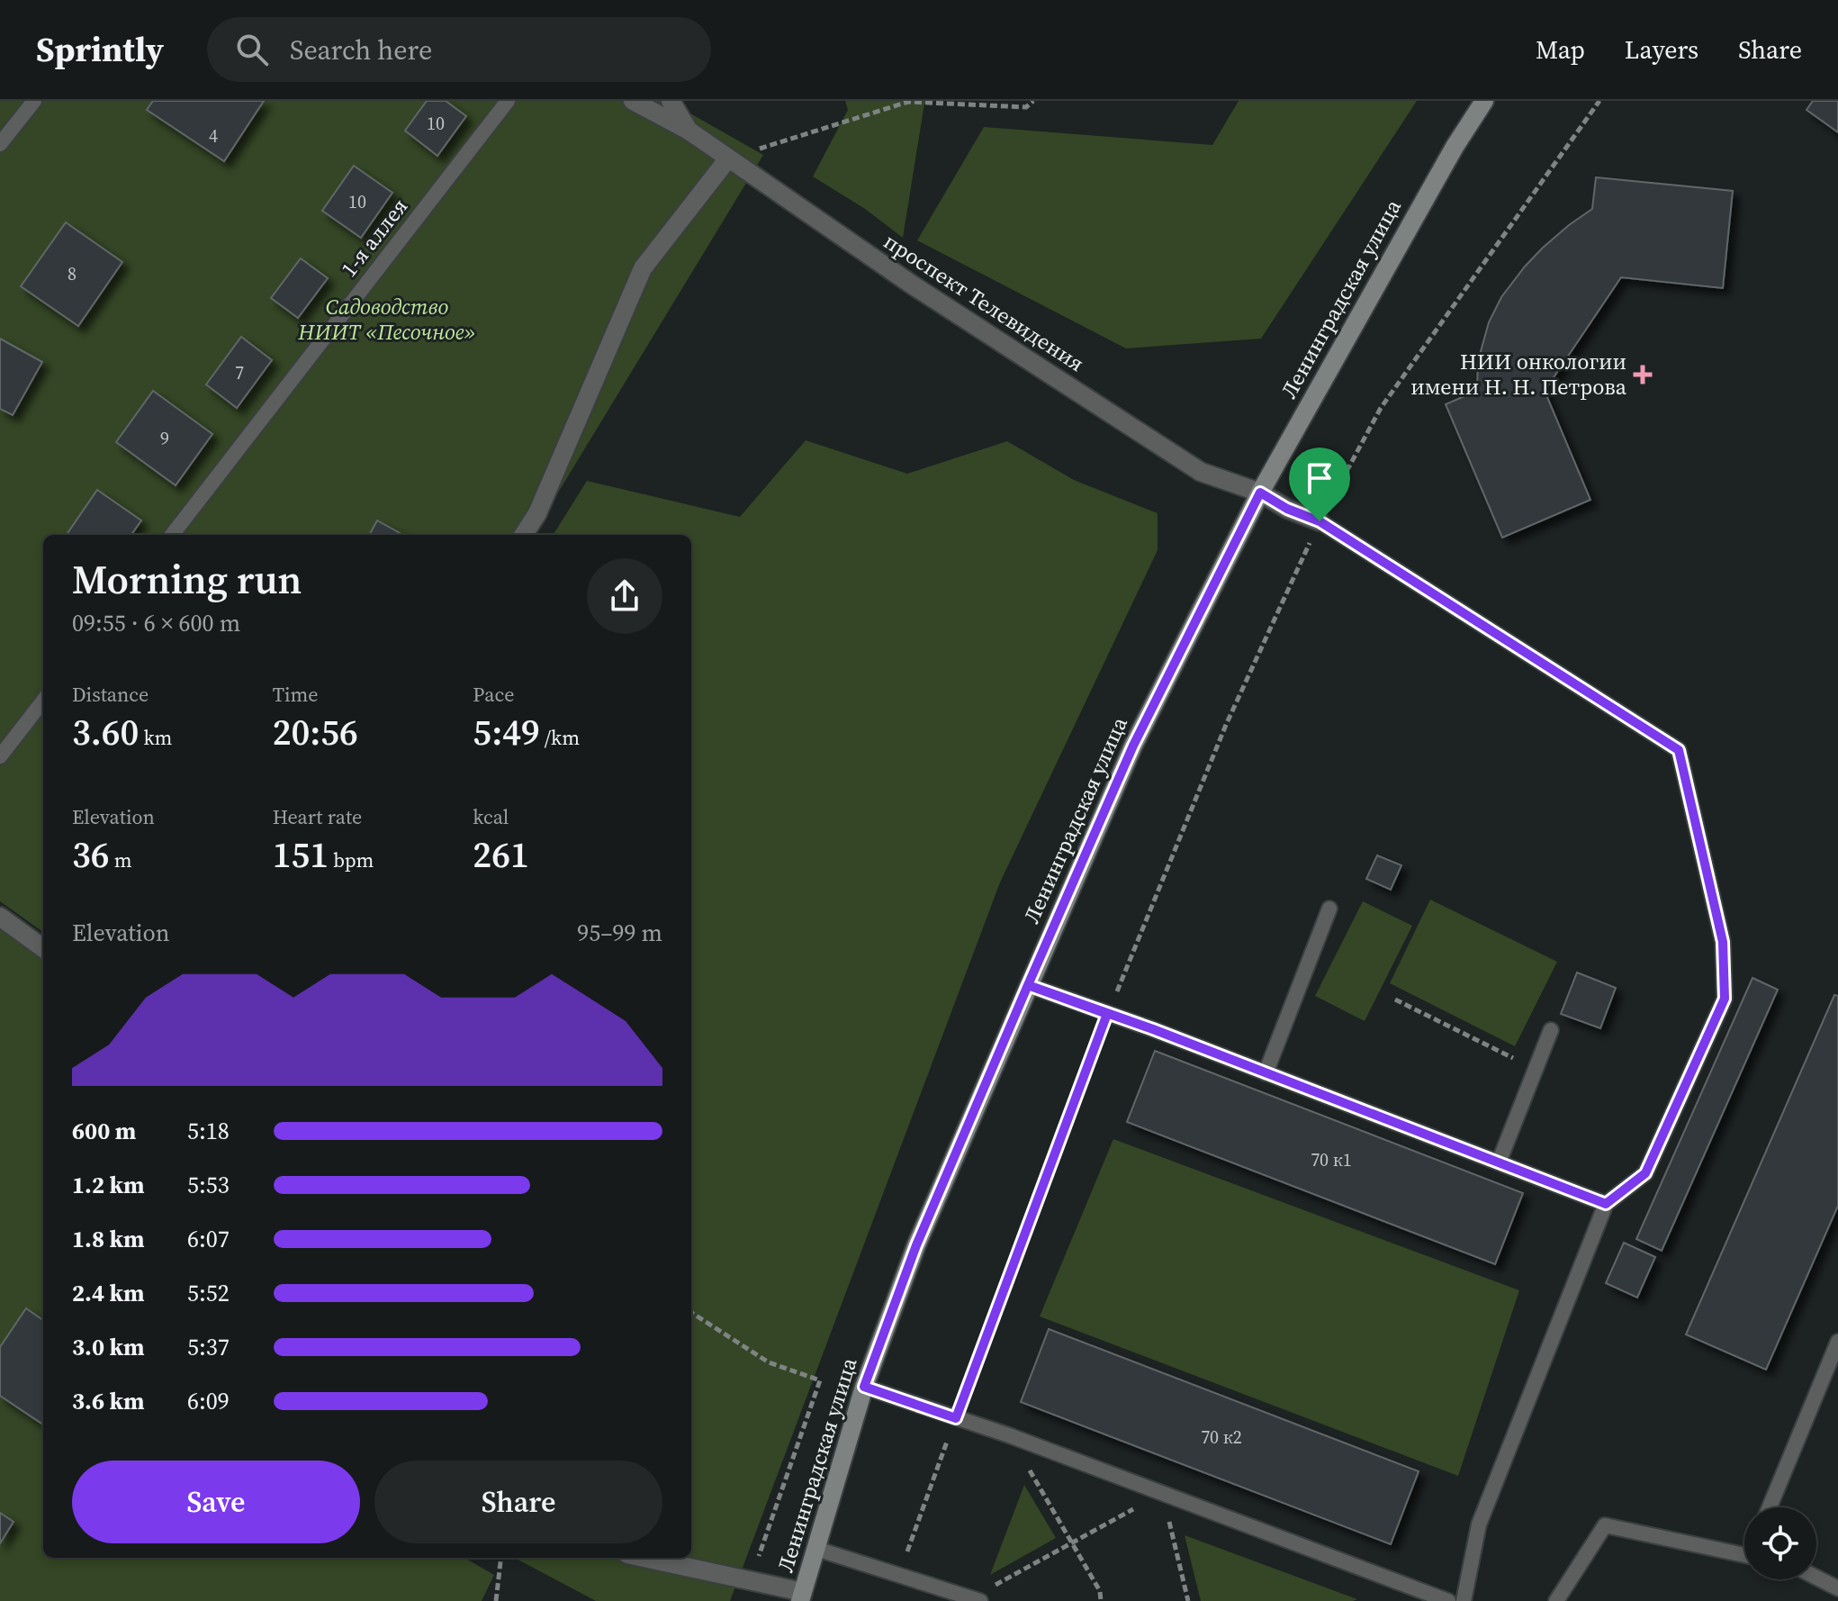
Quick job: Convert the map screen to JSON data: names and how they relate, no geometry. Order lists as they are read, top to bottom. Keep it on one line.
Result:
{"streets":{"main road":["Ленинградская улица"],"street":["проспект Телевидения"],"lane":["1-я аллея"]},"crossings":[["Ленинградская улица","проспект Телевидения"]],"parks":["Садоводство НИИТ «Песочное»"],"places":{"health":["НИИ онкологии имени Н. Н. Петрова"]},"house_numbers":["10","4","10","8","7","9","70 к1","70 к2"],"page":{"header":"Sprintly","search":"Search here","nav":["Map","Layers","Share"],"heading":["Morning run","09:55 · 6 × 600 m"],"stats":[["Distance","3.60 km"],["Time","20:56"],["Pace","5:49 /km"],["Elevation","36 m"],["Heart rate","151 bpm"],["kcal","261"]],"chart":["Elevation","95–99 m"],"list":[{"name":"600 m","note":"5:18"},{"name":"1.2 km","note":"5:53"},{"name":"1.8 km","note":"6:07"},{"name":"2.4 km","note":"5:52"},{"name":"3.0 km","note":"5:37"},{"name":"3.6 km","note":"6:09"}],"buttons":["Save","Share"]}}
